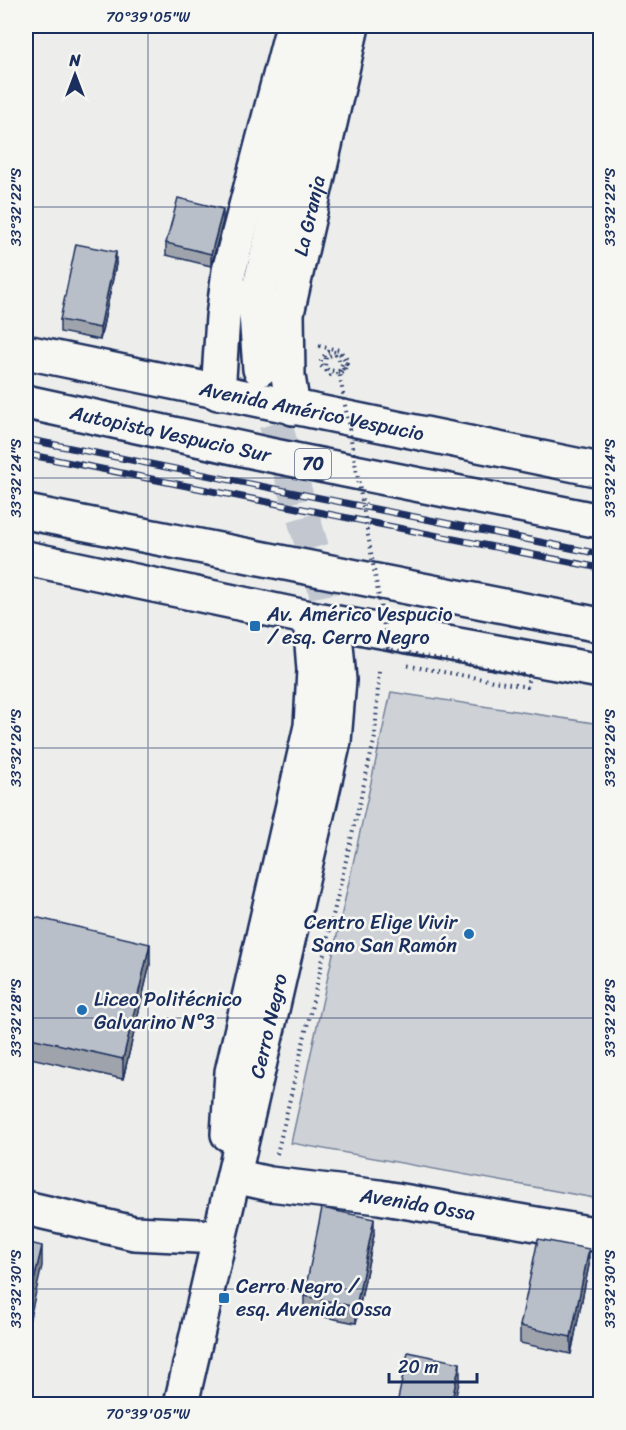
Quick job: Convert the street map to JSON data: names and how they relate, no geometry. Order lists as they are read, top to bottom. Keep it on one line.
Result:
{"streets":{"main road":["La Granja","Avenida Américo Vespucio","Autopista Vespucio Sur","70","Cerro Negro","Avenida Ossa"]},"crossings":[["La Granja","Avenida Américo Vespucio"],["Cerro Negro","Avenida Ossa"]],"places":{"transit":["Av. Américo Vespucio / esq. Cerro Negro","Cerro Negro / esq. Avenida Ossa"],"other":["Centro Elige Vivir Sano San Ramón","Liceo Politécnico Galvarino N°3"]},"scale_bar":"20 m","north":"top","coordinates":["70°39'05\"W","33°32'22\"S","33°32'24\"S","33°32'26\"S","33°32'28\"S","33°32'30\"S"]}
